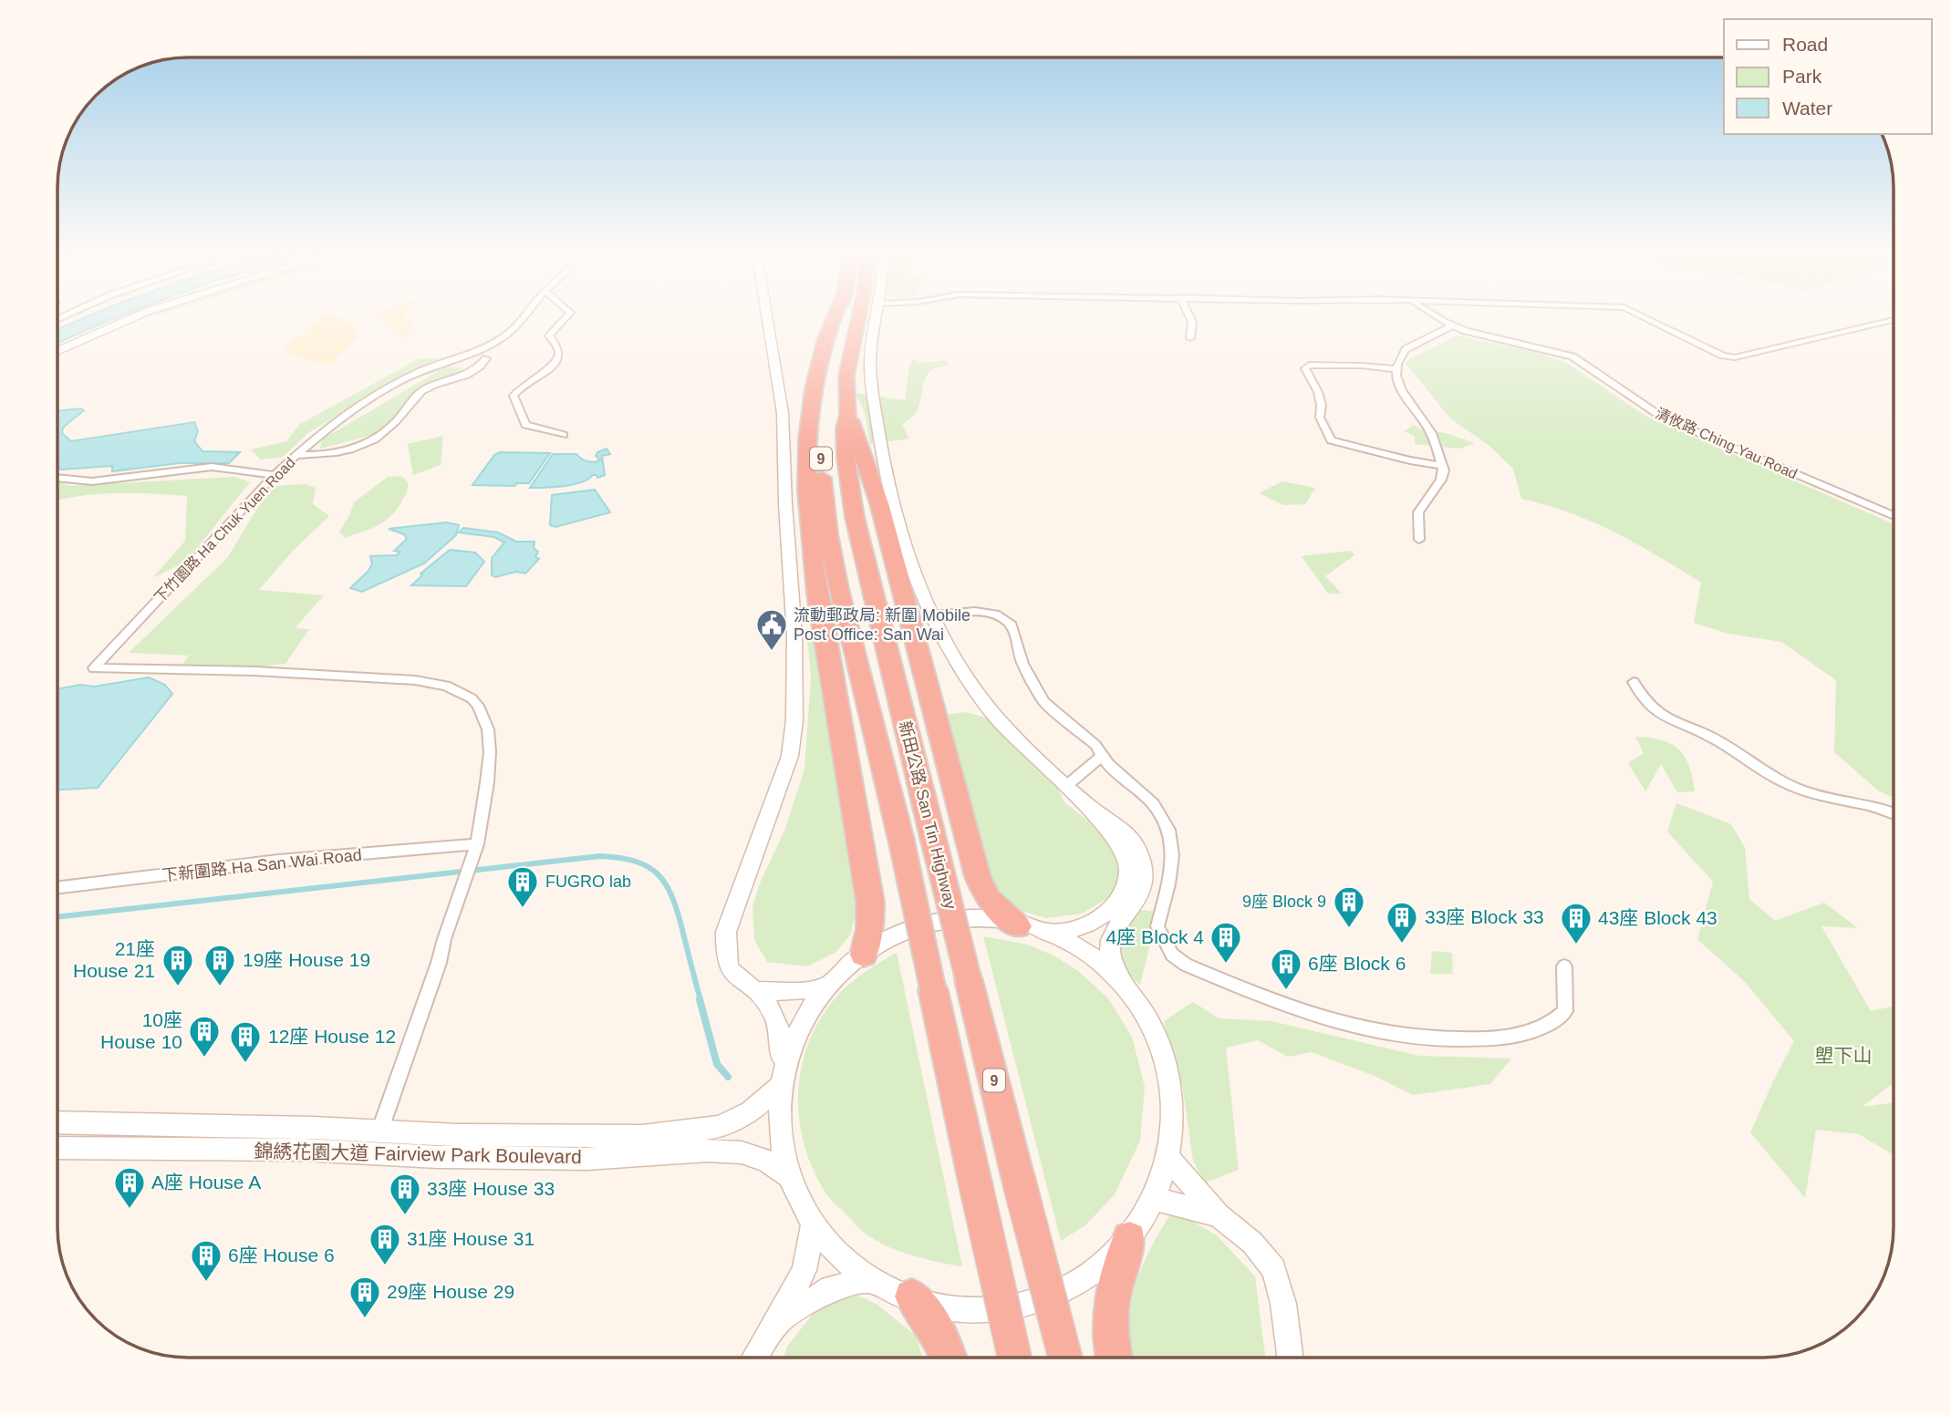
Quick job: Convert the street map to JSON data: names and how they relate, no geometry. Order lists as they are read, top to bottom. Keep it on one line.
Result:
{"streets":{"highway":["9","新田公路 San Tin Highway"],"street":["清攸路 Ching Yau Road","下竹園路 Ha Chuk Yuen Road","下新圍路 Ha San Wai Road","錦綉花園大道 Fairview Park Boulevard"]},"crossings":[["下竹園路 Ha Chuk Yuen Road","下新圍路 Ha San Wai Road"]],"parks":["塱下山"],"places":{"public building":["流動郵政局: 新圍 Mobile Post Office: San Wai"],"building":["FUGRO lab","9座 Block 9","33座 Block 33","43座 Block 43","4座 Block 4","21座 House 21","19座 House 19","6座 Block 6","10座 House 10","12座 House 12","A座 House A","33座 House 33","31座 House 31","6座 House 6","29座 House 29"]},"legend":["Road","Park","Water"]}
